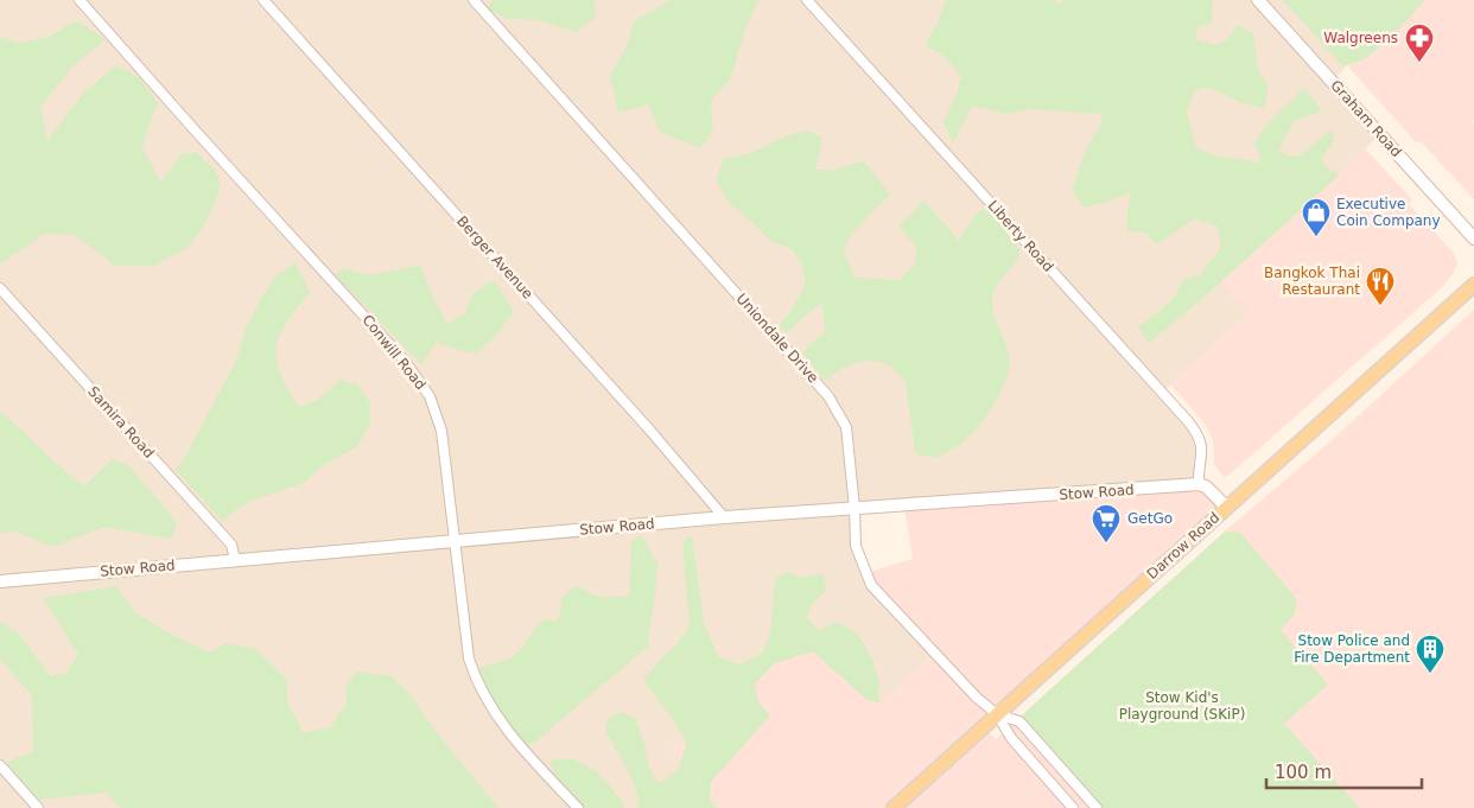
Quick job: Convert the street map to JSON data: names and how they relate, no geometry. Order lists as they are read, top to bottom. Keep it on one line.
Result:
{"streets":{"main road":["Darrow Road"],"street":["Graham Road","Liberty Road","Berger Avenue","Uniondale Drive","Conwill Road","Samira Road","Stow Road"]},"crossings":[["Liberty Road","Stow Road"],["Berger Avenue","Stow Road"],["Uniondale Drive","Stow Road"],["Uniondale Drive","Darrow Road"],["Conwill Road","Stow Road"],["Samira Road","Stow Road"]],"parks":["Stow Kid's Playground (SKiP)"],"places":{"pharmacy":["Walgreens"],"shop":["Executive Coin Company"],"restaurant":["Bangkok Thai Restaurant"],"supermarket":["GetGo"],"building":["Stow Police and Fire Department"]},"scale_bar":"100 m"}
